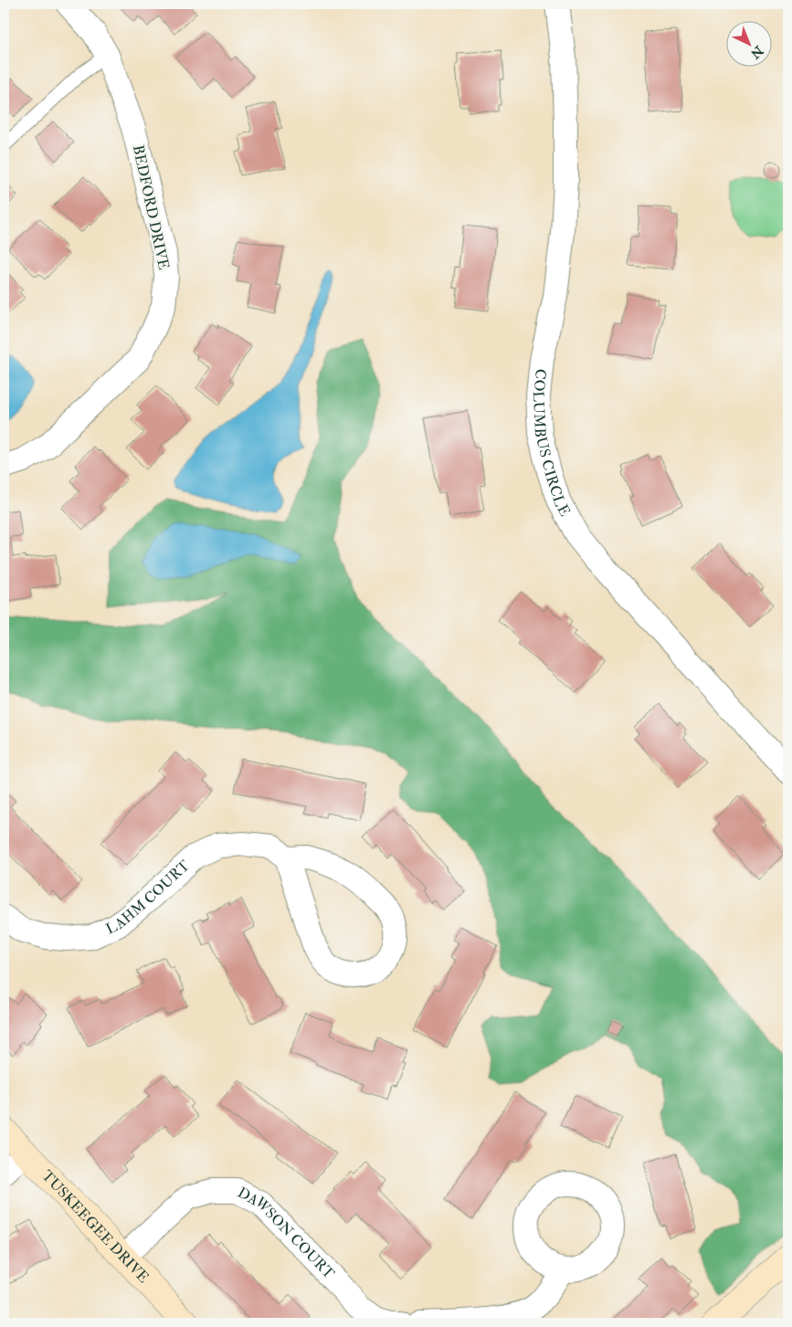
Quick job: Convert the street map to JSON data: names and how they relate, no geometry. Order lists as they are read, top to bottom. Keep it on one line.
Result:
{"streets":{"street":["BEDFORD DRIVE","COLUMBUS CIRCLE","LAHM COURT","TUSKEEGEE DRIVE","DAWSON COURT"]},"crossings":[["TUSKEEGEE DRIVE","DAWSON COURT"]],"north":"bottom right"}
